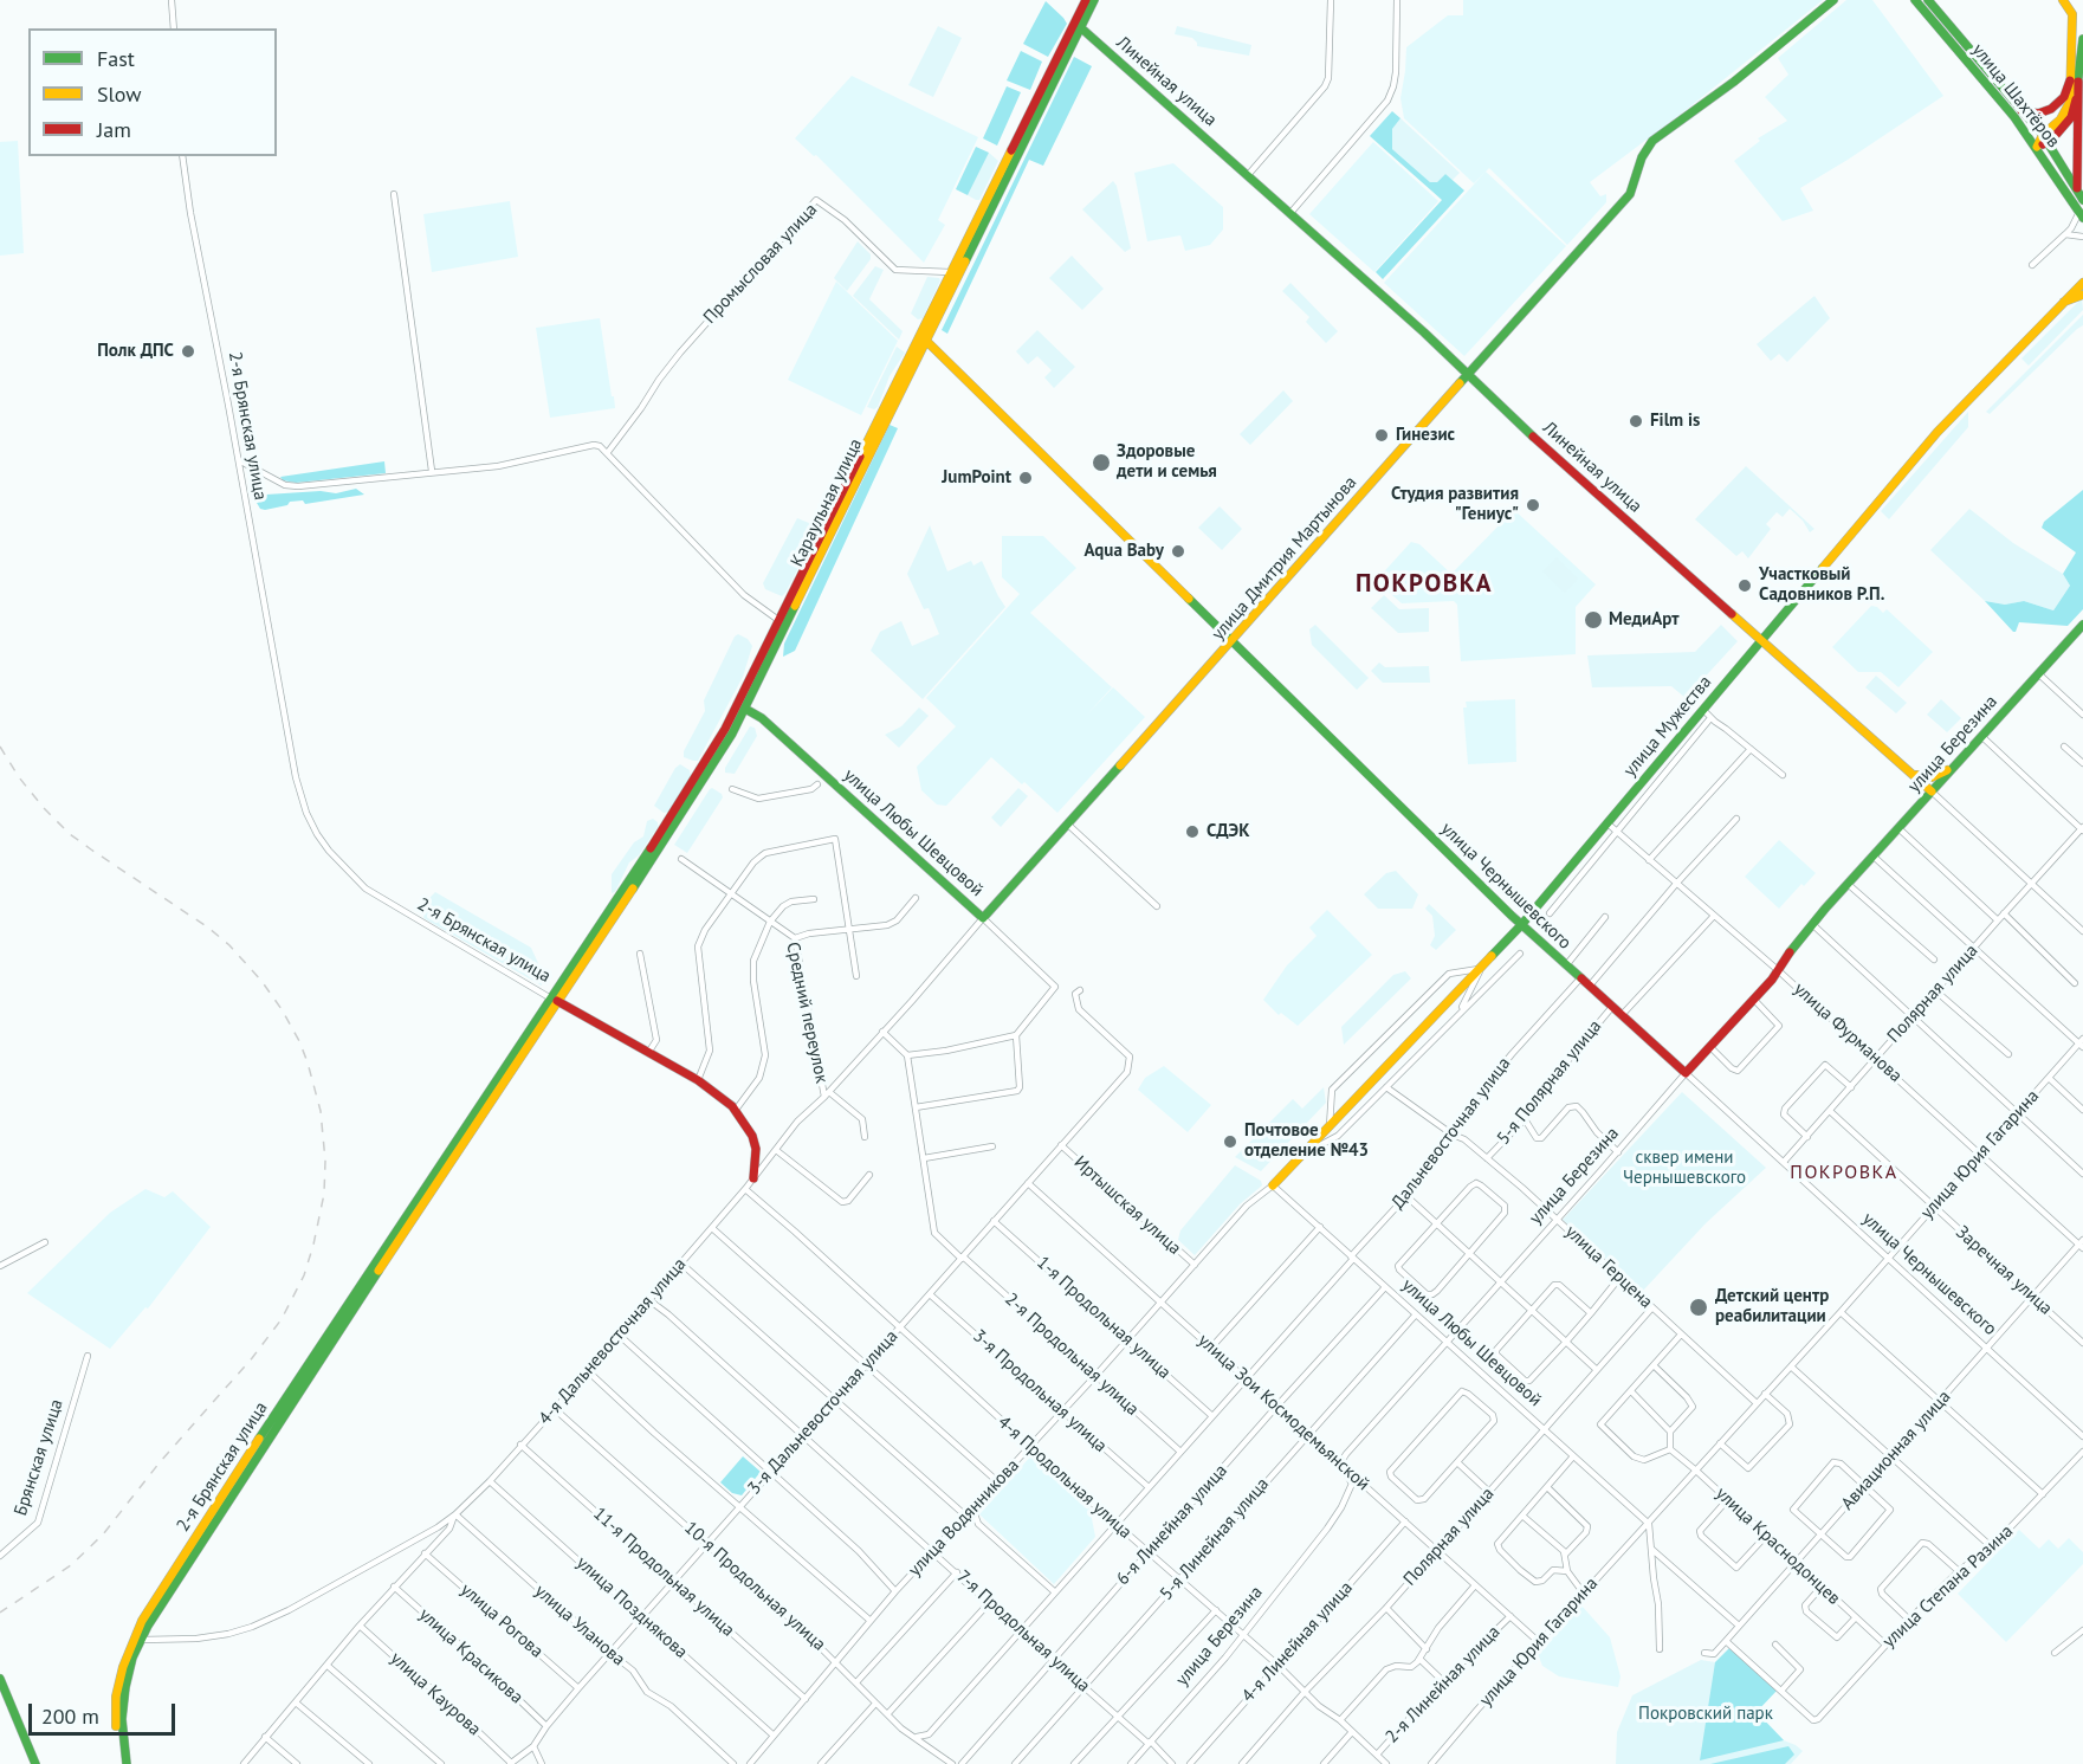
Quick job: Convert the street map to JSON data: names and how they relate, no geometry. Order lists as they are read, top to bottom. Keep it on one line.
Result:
{"streets":{"main road":["Линейная улица","улица Шахтёров","2-я Брянская улица","Караульная улица","улица Дмитрия Мартынова","улица Мужества","улица Березина","улица Любы Шевцовой","улица Чернышевского"],"street":["Промысловая улица","Полярная улица","Средний переулок","улица Фурманова","5-я Полярная улица","Дальневосточная улица","улица Юрия Гагарина","Иртышская улица","улица Герцена","Заречная улица","1-я Продольная улица","4-я Дальневосточная улица","2-я Продольная улица","3-я Продольная улица","3-я Дальневосточная улица","улица Зои Космодемьянской","Авиационная улица","Брянская улица","4-я Продольная улица","улица Водянникова","6-я Линейная улица","5-я Линейная улица","улица Краснодонцев","11-я Продольная улица","10-я Продольная улица","улица Степана Разина","улица Позднякова","улица Рогова","улица Уланова","7-я Продольная улица","4-я Линейная улица","улица Красикова","2-я Линейная улица","улица Каурова"]},"crossings":[["Линейная улица","Караульная улица"],["Линейная улица","улица Дмитрия Мартынова"],["Линейная улица","улица Мужества"],["Линейная улица","улица Березина"],["Линейная улица","Полярная улица"],["Промысловая улица","Караульная улица"],["2-я Брянская улица","Караульная улица"],["Караульная улица","улица Любы Шевцовой"],["Караульная улица","улица Чернышевского"],["улица Дмитрия Мартынова","улица Любы Шевцовой"],["улица Дмитрия Мартынова","улица Чернышевского"],["улица Дмитрия Мартынова","4-я Дальневосточная улица"],["улица Мужества","улица Любы Шевцовой"],["улица Мужества","улица Чернышевского"],["улица Мужества","улица Фурманова"],["улица Мужества","улица Водянникова"],["улица Березина","улица Любы Шевцовой"],["улица Березина","улица Чернышевского"],["улица Березина","улица Фурманова"],["улица Березина","улица Герцена"],["улица Березина","улица Зои Космодемьянской"],["улица Березина","4-я Продольная улица"],["улица Березина","7-я Продольная улица"],["улица Любы Шевцовой","Полярная улица"],["улица Любы Шевцовой","Дальневосточная улица"],["улица Любы Шевцовой","улица Юрия Гагарина"],["улица Любы Шевцовой","4-я Дальневосточная улица"],["улица Любы Шевцовой","улица Водянникова"],["улица Любы Шевцовой","6-я Линейная улица"],["улица Любы Шевцовой","5-я Линейная улица"],["улица Чернышевского","Полярная улица"],["улица Чернышевского","5-я Полярная улица"],["улица Чернышевского","Дальневосточная улица"],["улица Чернышевского","улица Юрия Гагарина"],["улица Чернышевского","Авиационная улица"],["Полярная улица","улица Фурманова"],["Полярная улица","улица Герцена"],["Полярная улица","Заречная улица"],["Полярная улица","улица Зои Космодемьянской"],["Полярная улица","4-я Продольная улица"],["Средний переулок","4-я Дальневосточная улица"],["улица Фурманова","5-я Полярная улица"],["улица Фурманова","улица Юрия Гагарина"],["улица Фурманова","Авиационная улица"],["5-я Полярная улица","улица Герцена"],["Дальневосточная улица","улица Герцена"],["Дальневосточная улица","1-я Продольная улица"],["Дальневосточная улица","2-я Продольная улица"],["Дальневосточная улица","3-я Продольная улица"],["Дальневосточная улица","улица Зои Космодемьянской"],["Дальневосточная улица","4-я Продольная улица"],["Дальневосточная улица","10-я Продольная улица"],["Дальневосточная улица","7-я Продольная улица"],["улица Юрия Гагарина","улица Герцена"],["улица Юрия Гагарина","Заречная улица"],["улица Юрия Гагарина","улица Зои Космодемьянской"],["улица Юрия Гагарина","улица Краснодонцев"],["Иртышская улица","3-я Дальневосточная улица"],["Иртышская улица","улица Водянникова"],["Заречная улица","Авиационная улица"],["1-я Продольная улица","3-я Дальневосточная улица"],["1-я Продольная улица","улица Водянникова"],["4-я Дальневосточная улица","4-я Продольная улица"],["4-я Дальневосточная улица","11-я Продольная улица"],["4-я Дальневосточная улица","10-я Продольная улица"],["4-я Дальневосточная улица","улица Позднякова"],["4-я Дальневосточная улица","улица Рогова"],["4-я Дальневосточная улица","улица Уланова"],["4-я Дальневосточная улица","7-я Продольная улица"],["4-я Дальневосточная улица","улица Красикова"],["4-я Дальневосточная улица","улица Каурова"],["2-я Продольная улица","3-я Дальневосточная улица"],["2-я Продольная улица","улица Водянникова"],["3-я Продольная улица","3-я Дальневосточная улица"],["3-я Продольная улица","улица Водянникова"],["3-я Дальневосточная улица","улица Зои Космодемьянской"],["3-я Дальневосточная улица","4-я Продольная улица"],["3-я Дальневосточная улица","11-я Продольная улица"],["3-я Дальневосточная улица","10-я Продольная улица"],["3-я Дальневосточная улица","улица Позднякова"],["3-я Дальневосточная улица","улица Рогова"],["3-я Дальневосточная улица","улица Уланова"],["3-я Дальневосточная улица","7-я Продольная улица"],["3-я Дальневосточная улица","улица Красикова"],["3-я Дальневосточная улица","улица Каурова"],["улица Зои Космодемьянской","улица Водянникова"],["улица Зои Космодемьянской","6-я Линейная улица"],["улица Зои Космодемьянской","5-я Линейная улица"],["улица Зои Космодемьянской","4-я Линейная улица"],["улица Зои Космодемьянской","2-я Линейная улица"],["Авиационная улица","улица Краснодонцев"],["4-я Продольная улица","улица Водянникова"],["4-я Продольная улица","6-я Линейная улица"],["4-я Продольная улица","5-я Линейная улица"],["4-я Продольная улица","4-я Линейная улица"],["4-я Продольная улица","2-я Линейная улица"],["улица Водянникова","11-я Продольная улица"],["улица Водянникова","10-я Продольная улица"],["улица Водянникова","улица Позднякова"],["улица Водянникова","7-я Продольная улица"],["6-я Линейная улица","7-я Продольная улица"],["5-я Линейная улица","7-я Продольная улица"],["улица Краснодонцев","улица Степана Разина"]],"districts":["ПОКРОВКА","ПОКРОВКА"],"parks":["сквер имени Чернышевского","Покровский парк"],"places":["Полк ДПС","Film is","Гинезис","Здоровые дети и семья","JumPoint","Студия развития \"Гениус\"","Aqua Baby","Участковый Садовников Р.П.","МедиАрт","СДЭК","Почтовое отделение №43","Детский центр реабилитации"],"legend":["Fast","Slow","Jam"],"scale_bar":"200 m"}
